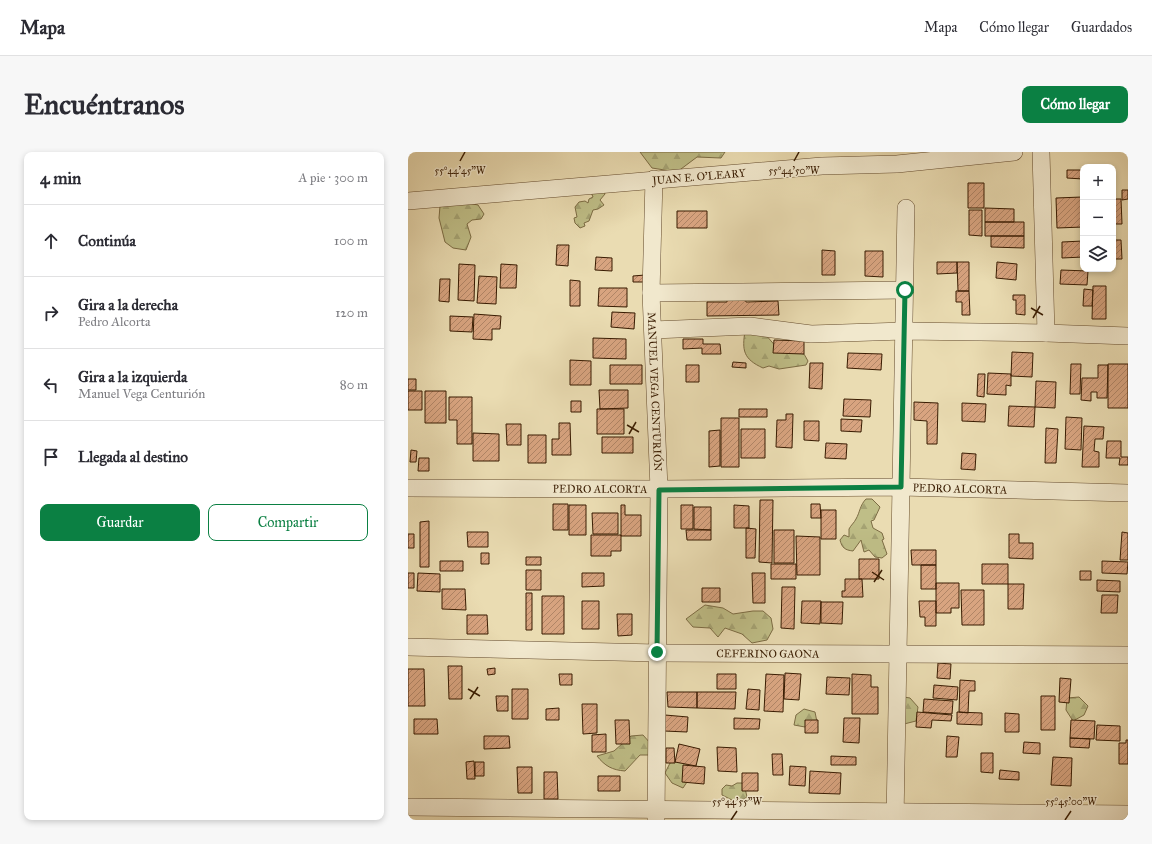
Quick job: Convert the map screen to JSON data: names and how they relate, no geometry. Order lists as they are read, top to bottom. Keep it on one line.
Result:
{"streets":{"street":["JUAN E. O'LEARY","MANUEL VEGA CENTURIÓN","PEDRO ALCORTA","CEFERINO GAONA"]},"crossings":[["JUAN E. O'LEARY","MANUEL VEGA CENTURIÓN"],["MANUEL VEGA CENTURIÓN","PEDRO ALCORTA"],["MANUEL VEGA CENTURIÓN","CEFERINO GAONA"]],"page":{"header":"Mapa","nav":["Mapa","Cómo llegar","Guardados"],"buttons":["Cómo llegar",["Guardar","Compartir"]],"title":"Encuéntranos","heading":["4 min","A pie · 300 m"],"map_buttons":["+","−"],"list":[["Continúa","100 m"],["Gira a la derecha","Pedro Alcorta","120 m"],["Gira a la izquierda","Manuel Vega Centurión","80 m"],"Llegada al destino"]},"coordinates":["55°44'45\"W","55°44'50\"W","55°44'55\"W","55°45'00\"W"]}
